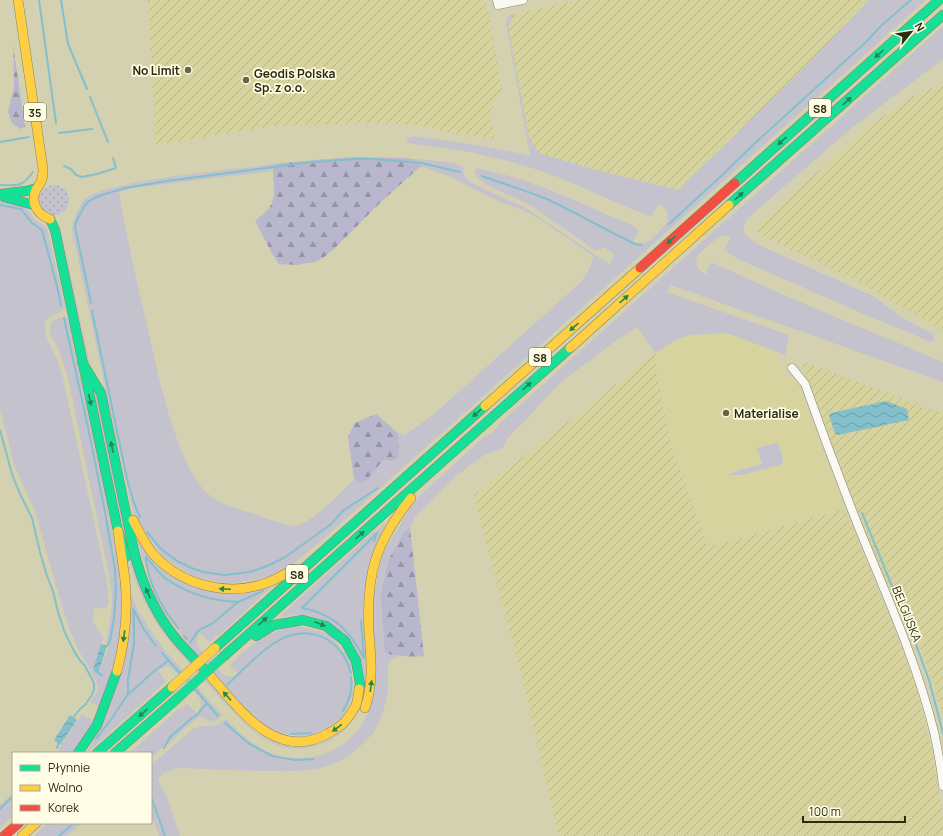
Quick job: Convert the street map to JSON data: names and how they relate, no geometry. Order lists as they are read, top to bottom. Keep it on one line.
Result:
{"streets":{"main road":["S8","35"],"street":["BELGIJSKA"]},"places":["No Limit","Geodis Polska Sp. z o.o.","Materialise"],"legend":["Płynnie","Wolno","Korek"],"scale_bar":"100 m","north":"top right"}
